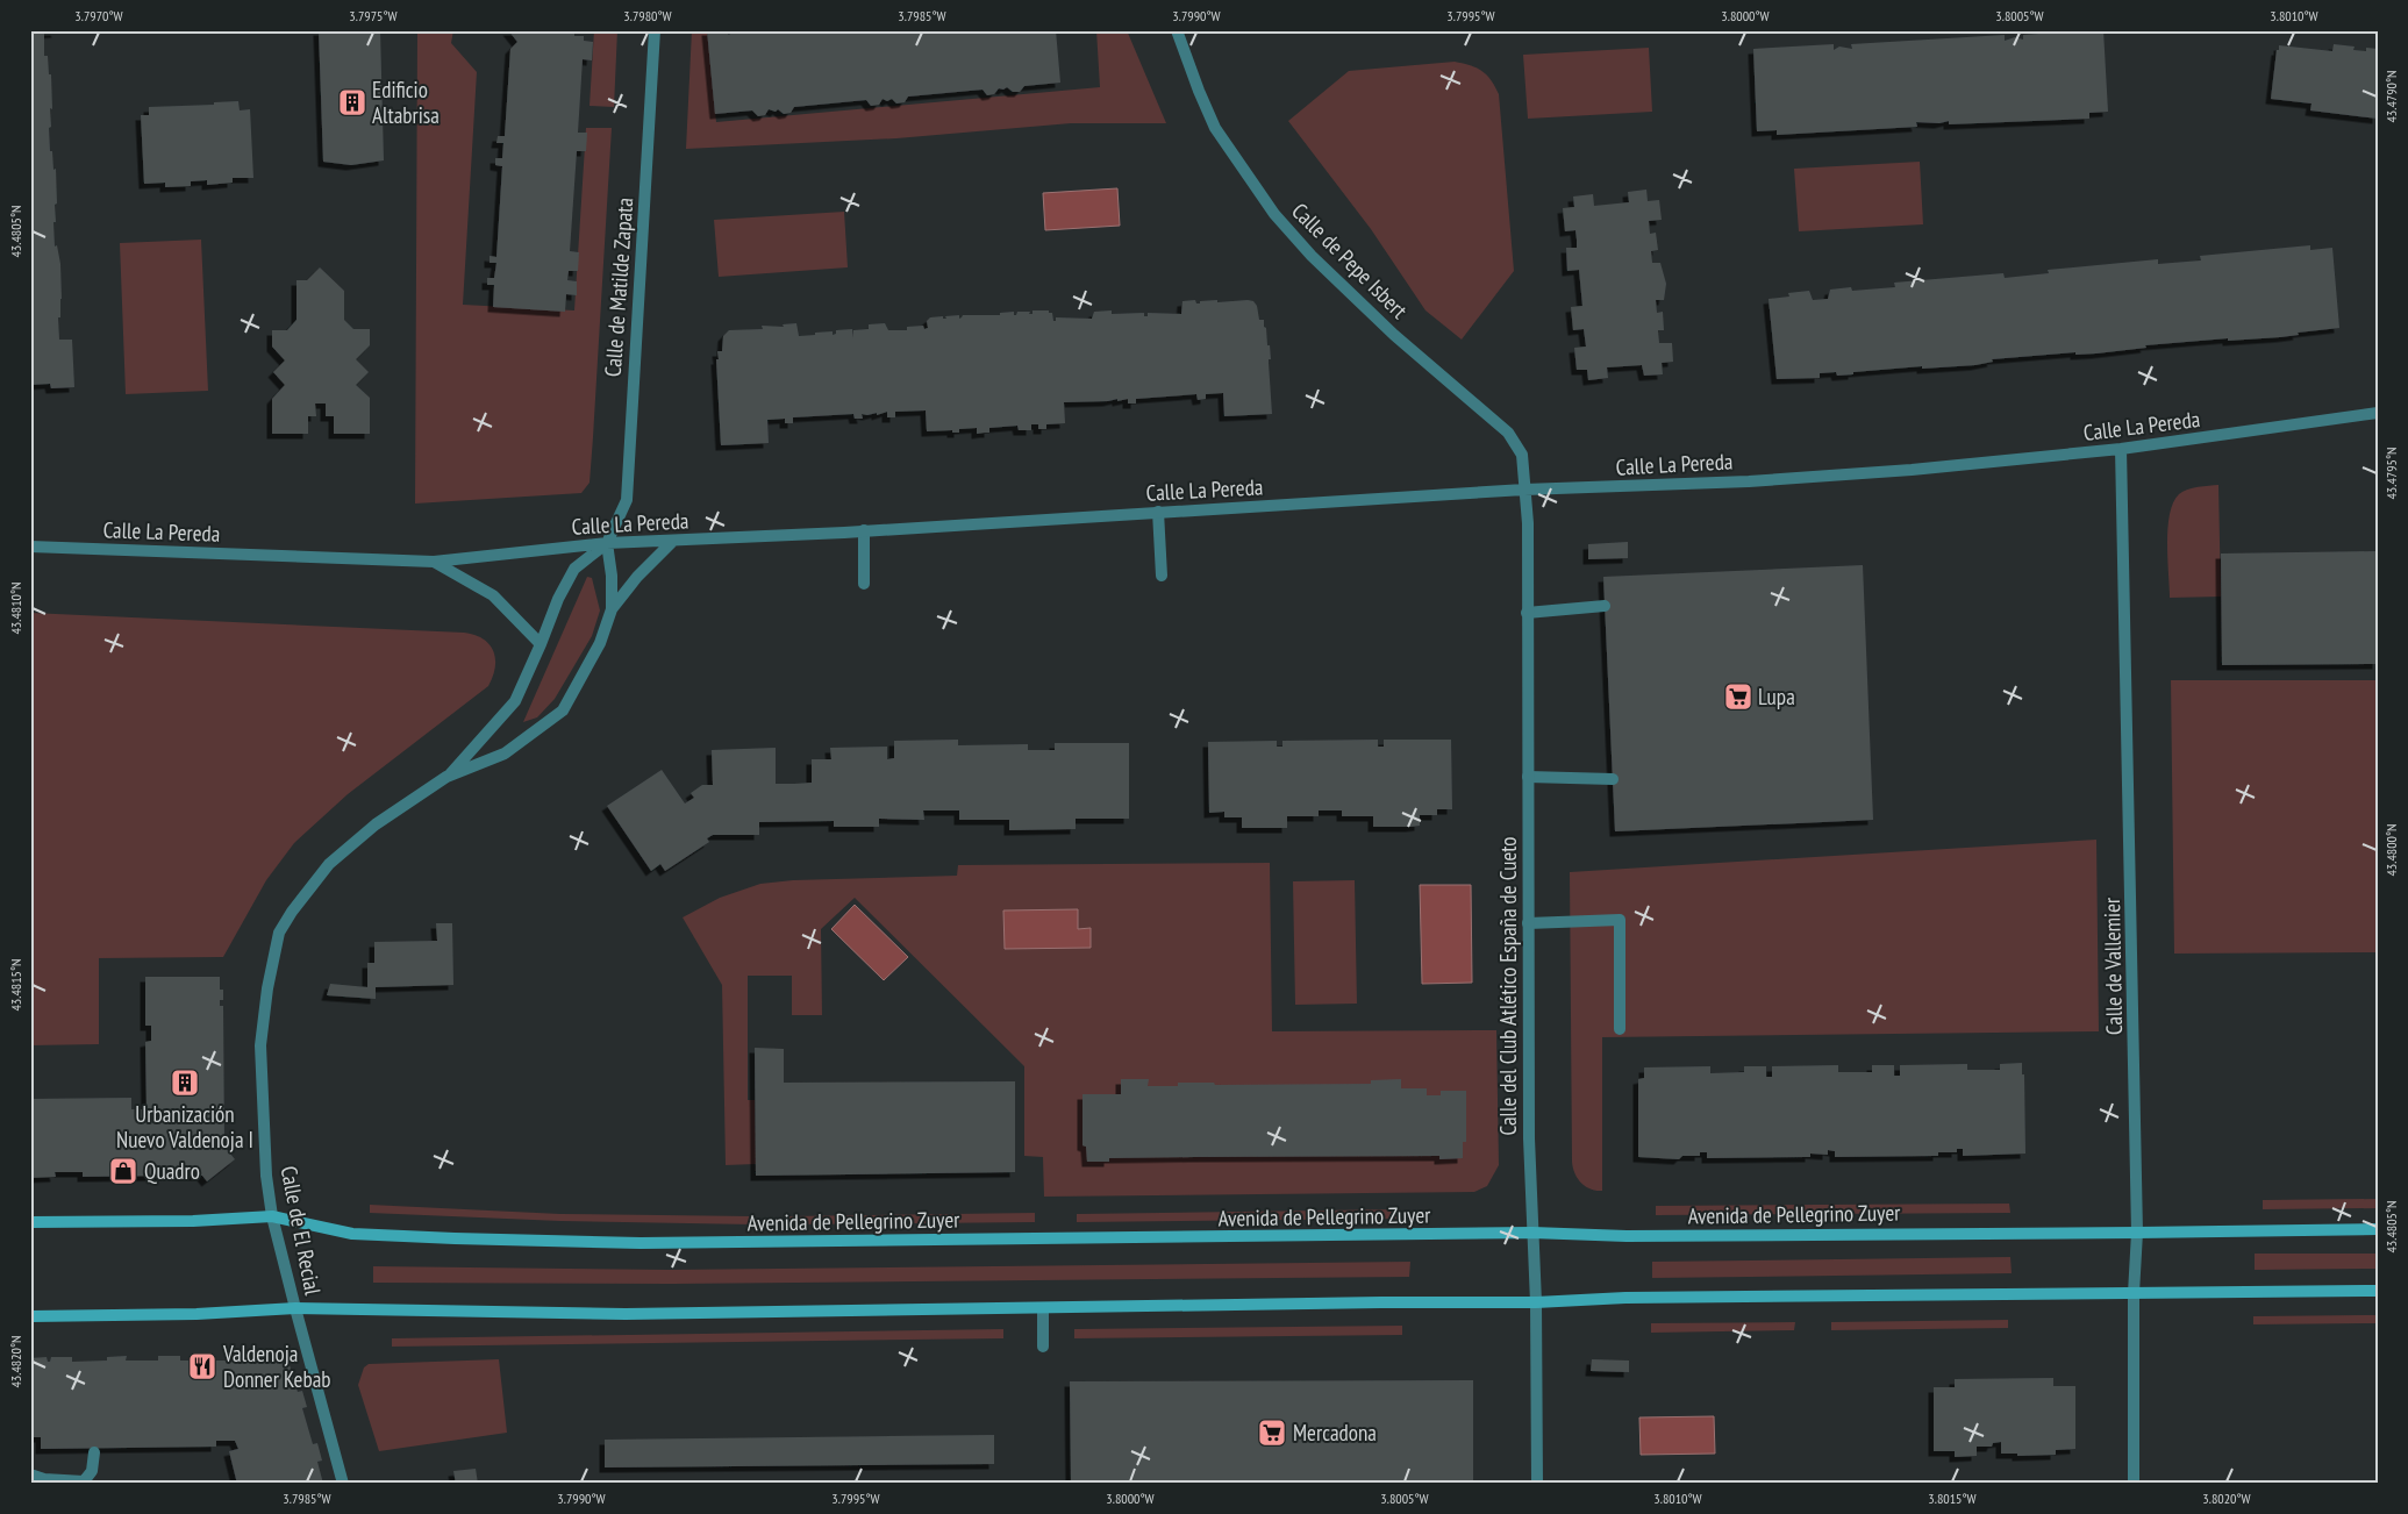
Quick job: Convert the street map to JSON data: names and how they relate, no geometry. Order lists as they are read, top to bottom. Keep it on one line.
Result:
{"streets":{"main road":["Avenida de Pellegrino Zuyer"],"street":["Calle de Pepe Isbert","Calle de Matilde Zapata","Calle La Pereda","Calle de Vallemier","Calle del Club Atlético España de Cueto","Calle de El Recial"]},"crossings":[["Calle de Pepe Isbert","Calle La Pereda"],["Calle de Pepe Isbert","Calle del Club Atlético España de Cueto"],["Calle de Matilde Zapata","Calle La Pereda"],["Calle de Matilde Zapata","Calle de El Recial"],["Calle La Pereda","Calle de Vallemier"],["Calle La Pereda","Calle del Club Atlético España de Cueto"],["Calle La Pereda","Calle de El Recial"],["Calle de Vallemier","Avenida de Pellegrino Zuyer"],["Calle del Club Atlético España de Cueto","Avenida de Pellegrino Zuyer"],["Avenida de Pellegrino Zuyer","Calle de El Recial"]],"places":{"building":["Edificio Altabrisa","Urbanización Nuevo Valdenoja I"],"supermarket":["Lupa","Mercadona"],"shop":["Quadro"],"restaurant":["Valdenoja Donner Kebab"]},"coordinates":["3.7970°W","3.7975°W","3.7980°W","3.7985°W","3.7990°W","3.7995°W","3.8000°W","3.8005°W","3.8010°W","43.4790°N","43.4805°N","43.4795°N","43.4810°N","43.4800°N","43.4815°N","43.4820°N","3.8015°W","3.8020°W"]}
